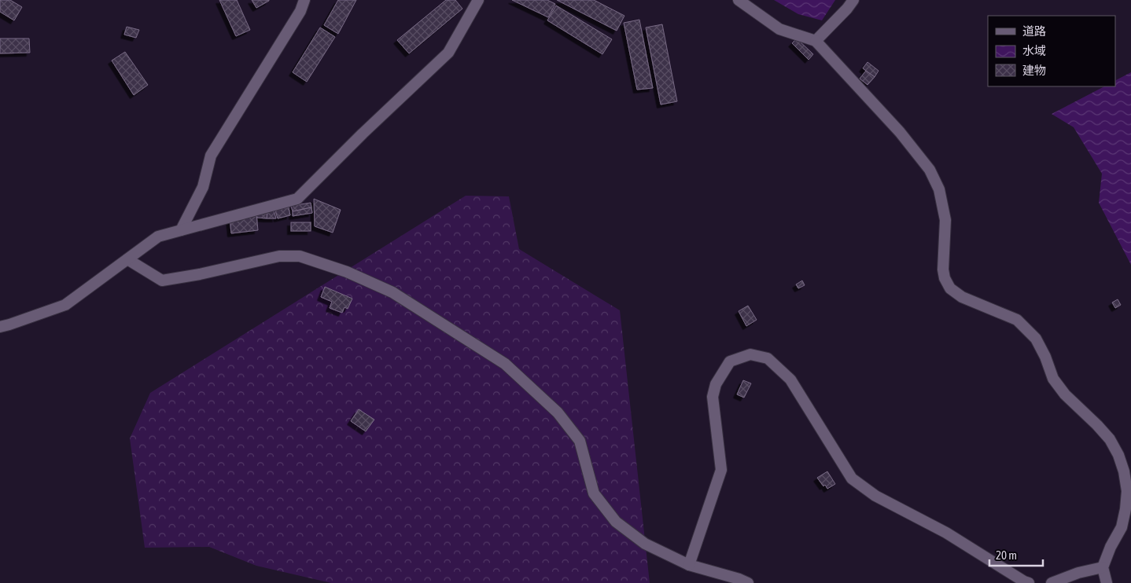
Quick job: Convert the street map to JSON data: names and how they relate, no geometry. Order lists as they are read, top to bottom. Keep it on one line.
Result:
{"legend":["道路","水域","建物"],"scale_bar":"20 m"}
